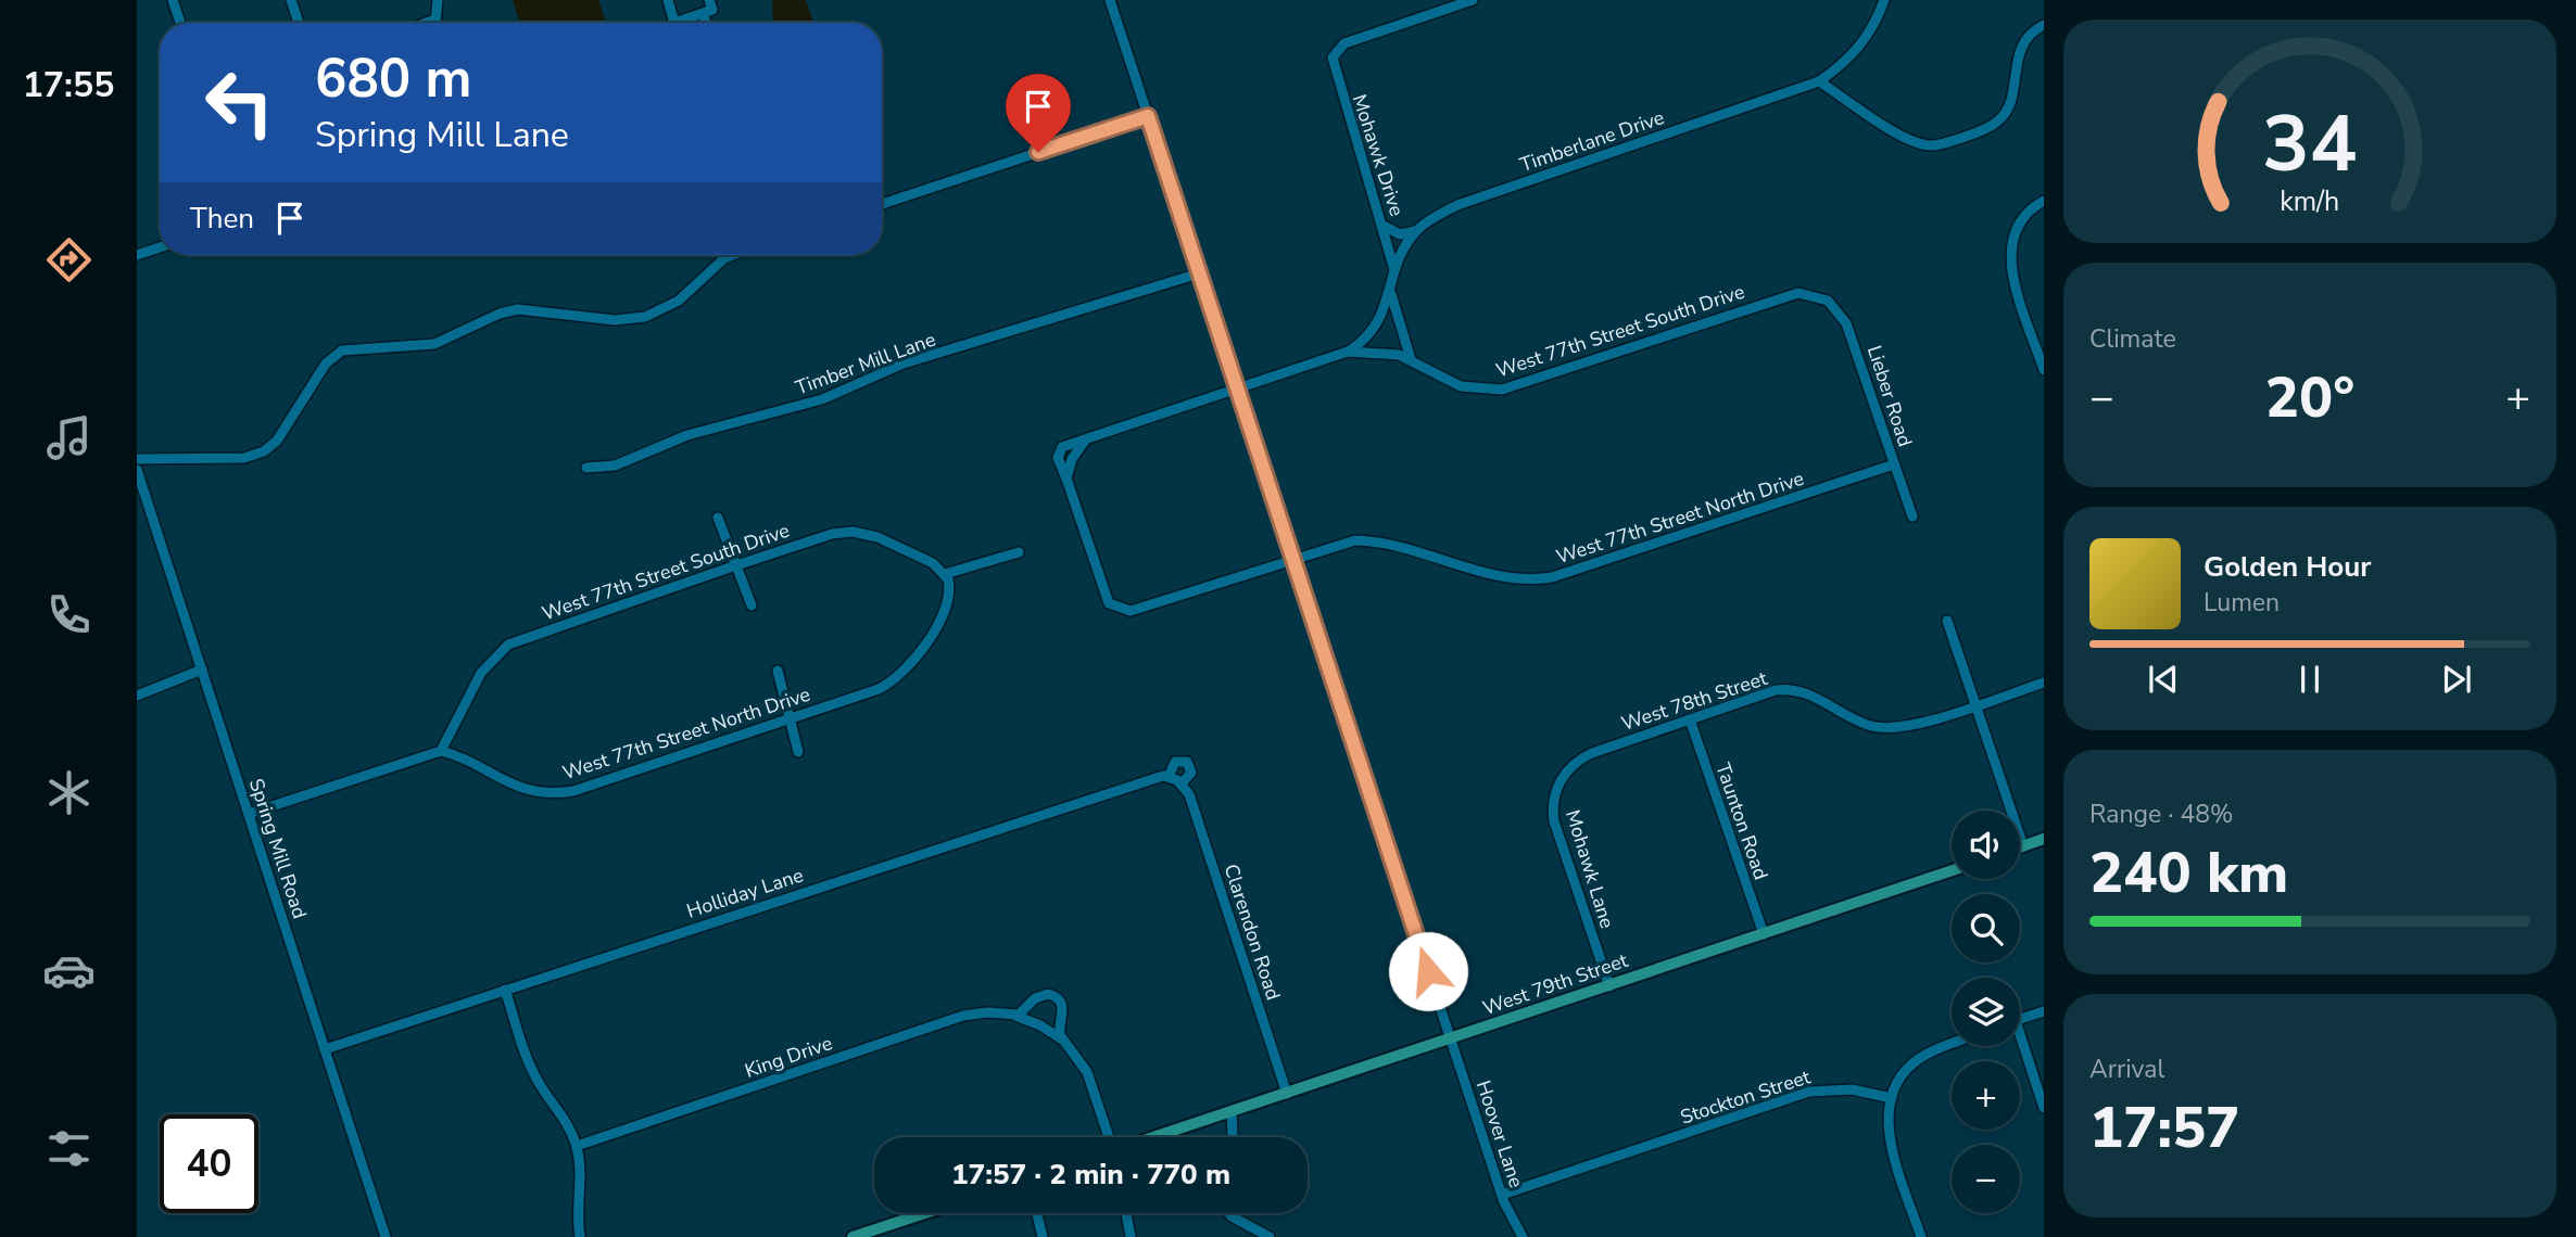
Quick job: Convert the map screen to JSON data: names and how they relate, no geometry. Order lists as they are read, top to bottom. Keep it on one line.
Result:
{"streets":{"main road":["West 79th Street"],"street":["Timberlane Drive","Mohawk Drive","West 77th Street South Drive","Timber Mill Lane","Lieber Road","West 77th Street North Drive","West 78th Street","Taunton Road","Spring Mill Road","Mohawk Lane","Holliday Lane","Clarendon Road","King Drive","Stockton Street","Hoover Lane"]},"crossings":[["West 77th Street South Drive","Lieber Road"],["West 77th Street South Drive","West 77th Street North Drive"],["West 77th Street South Drive","Hoover Lane"],["Timber Mill Lane","Hoover Lane"],["Lieber Road","West 77th Street North Drive"],["West 77th Street North Drive","Hoover Lane"],["West 78th Street","Taunton Road"],["West 78th Street","Mohawk Lane"],["Taunton Road","West 79th Street"],["Spring Mill Road","Holliday Lane"],["Mohawk Lane","West 79th Street"],["Holliday Lane","Clarendon Road"],["Clarendon Road","West 79th Street"],["West 79th Street","Hoover Lane"],["Stockton Street","Hoover Lane"]],"page":{"tabs":"17:55","turn":["680 m","Spring Mill Lane"],"then":"Then","tile":["Climate",["Range · 48%","240 km"],["Arrival","17:57"]],"heat":["−","20°","+"],"song":["Golden Hour","Lumen"],"map_buttons":["+","−"],"limit":"40","trip":"17:57 · 2 min · 770 m","gauge":["34","km/h"]}}
